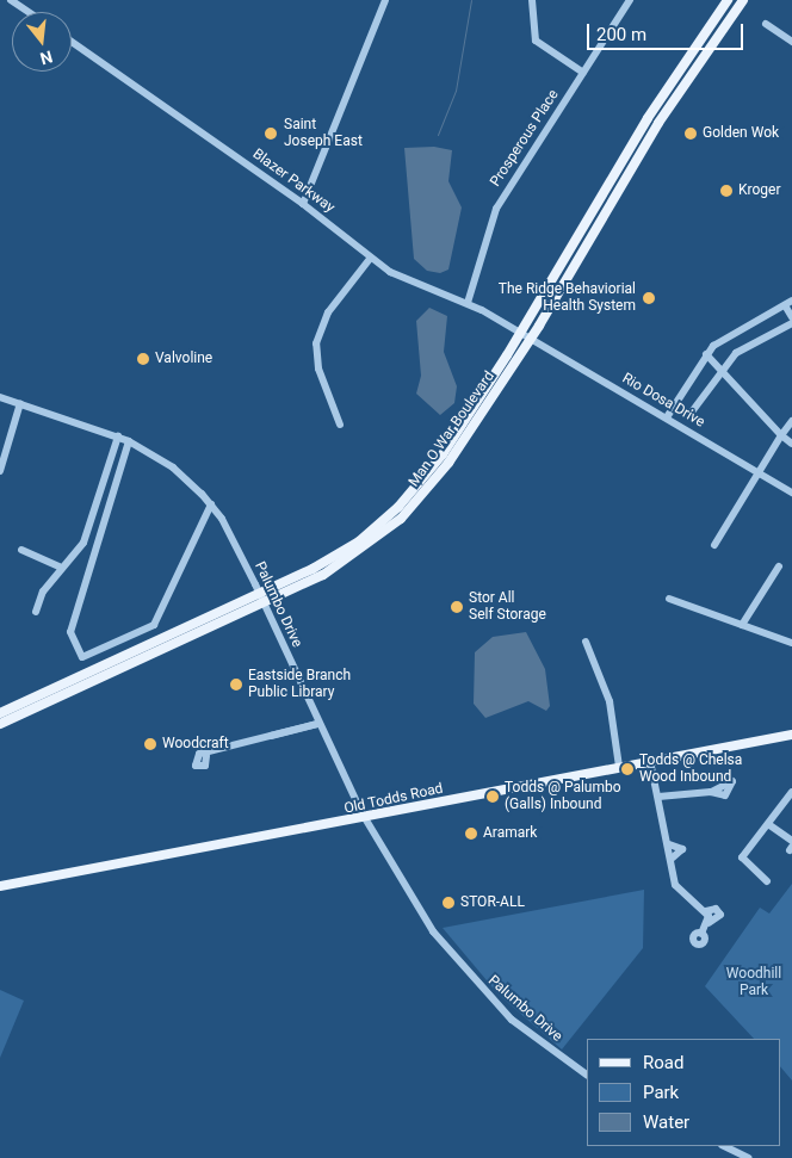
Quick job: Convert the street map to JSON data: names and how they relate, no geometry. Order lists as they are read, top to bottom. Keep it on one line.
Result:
{"streets":{"main road":["Man O War Boulevard","Old Todds Road"],"street":["Prosperous Place","Blazer Parkway","Rio Dosa Drive","Palumbo Drive"]},"crossings":[["Prosperous Place","Blazer Parkway"],["Blazer Parkway","Rio Dosa Drive"],["Blazer Parkway","Man O War Boulevard"],["Rio Dosa Drive","Man O War Boulevard"],["Man O War Boulevard","Palumbo Drive"],["Palumbo Drive","Old Todds Road"]],"parks":["Woodhill Park"],"places":["Saint Joseph East","Golden Wok","Kroger","The Ridge Behaviorial Health System","Valvoline","Stor All Self Storage","Eastside Branch Public Library","Woodcraft","Todds @ Chelsa Wood Inbound","Todds @ Palumbo (Galls) Inbound","Aramark","STOR-ALL"],"legend":["Road","Park","Water"],"scale_bar":"200 m","north":"bottom"}
